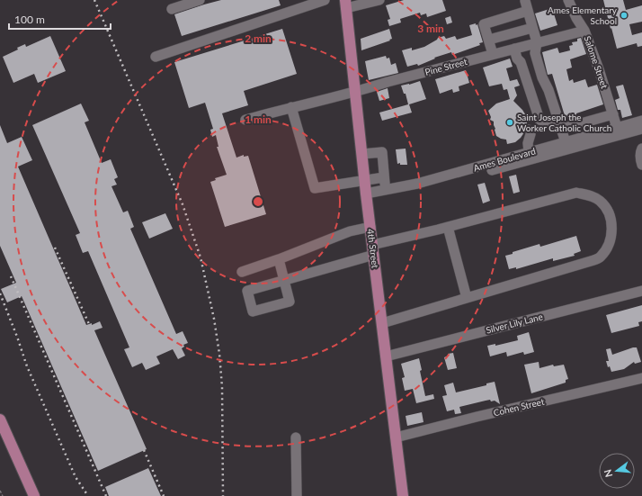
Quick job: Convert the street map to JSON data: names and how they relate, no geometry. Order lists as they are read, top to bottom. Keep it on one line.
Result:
{"streets":{"main road":["4th Street"],"street":["Salome Street","Pine Street","Ames Boulevard","Silver Lily Lane","Cohen Street"]},"crossings":[["Salome Street","Pine Street"],["Salome Street","Ames Boulevard"],["Pine Street","4th Street"],["Ames Boulevard","4th Street"],["4th Street","Silver Lily Lane"],["4th Street","Cohen Street"]],"places":["Ames Elementary School","Saint Joseph the Worker Catholic Church"],"scale_bar":"100 m","north":"left","rings":["3 min","2 min","1 min"]}
